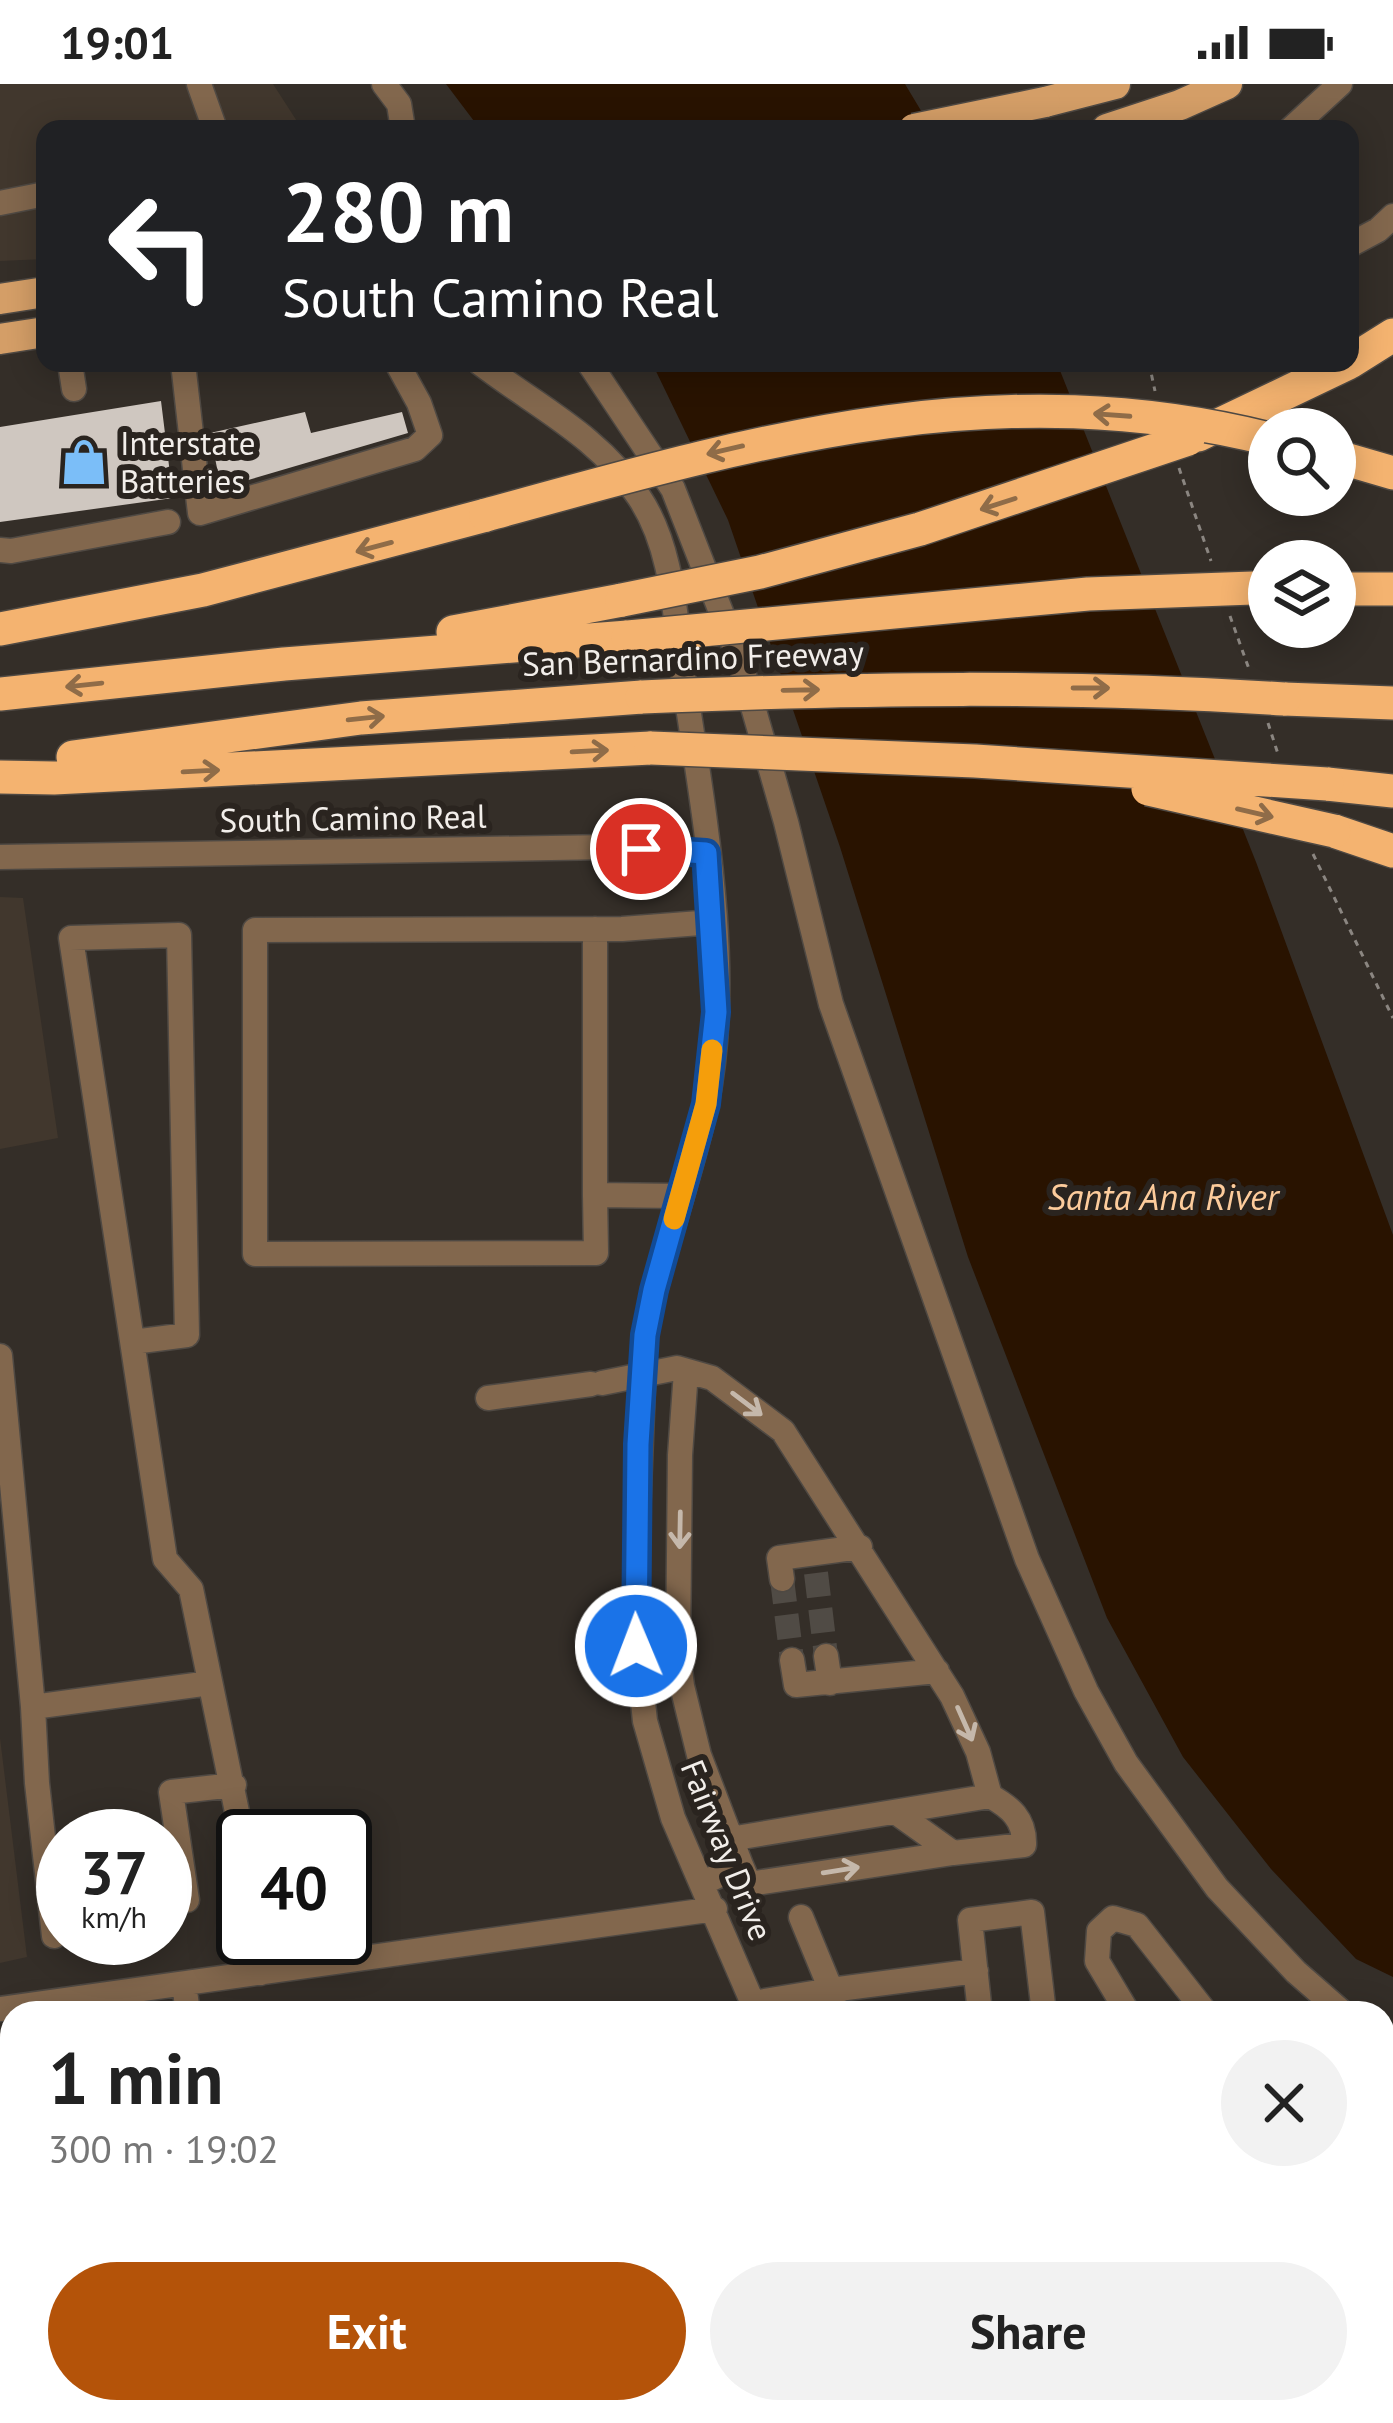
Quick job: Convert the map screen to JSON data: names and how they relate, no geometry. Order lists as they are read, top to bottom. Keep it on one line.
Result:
{"streets":{"highway":["San Bernardino Freeway"],"street":["South Camino Real","Fairway Drive"]},"crossings":[["South Camino Real","Fairway Drive"]],"water":["Santa Ana River"],"places":{"shop":["Interstate Batteries"]},"page":{"status":"19:01","turn":["280 m","South Camino Real"],"speed":"37 km/h","limit":"40","heading":["1 min","300 m · 19:02"],"buttons":["Exit","Share"]}}
